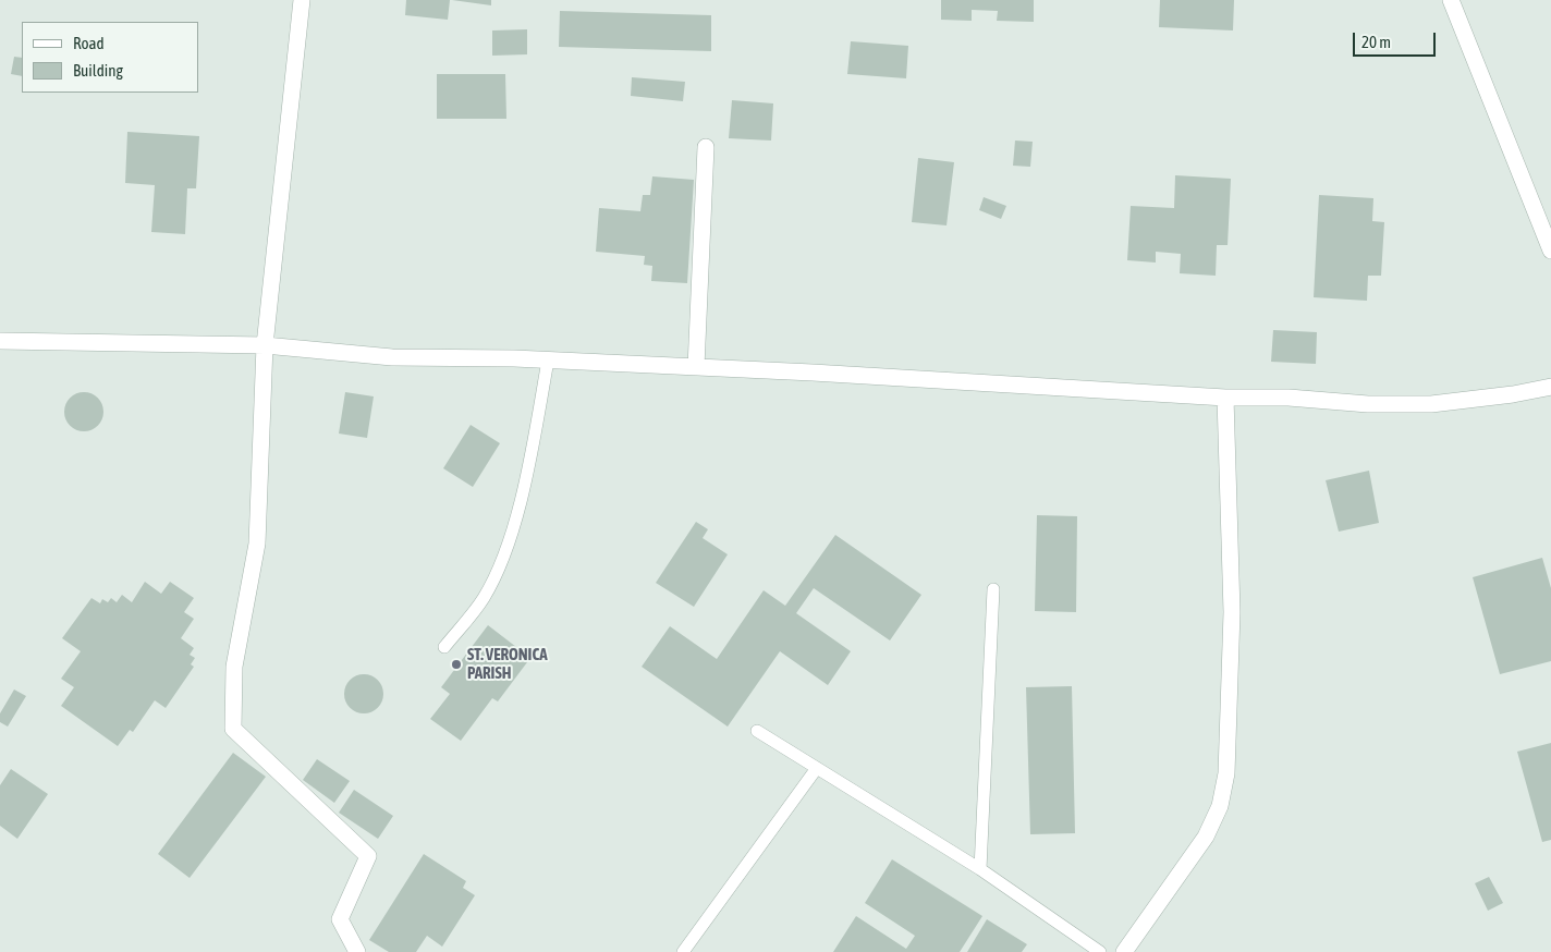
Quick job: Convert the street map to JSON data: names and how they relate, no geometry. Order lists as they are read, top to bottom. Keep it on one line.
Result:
{"places":["ST. VERONICA PARISH"],"legend":["Road","Building"],"scale_bar":"20 m"}
